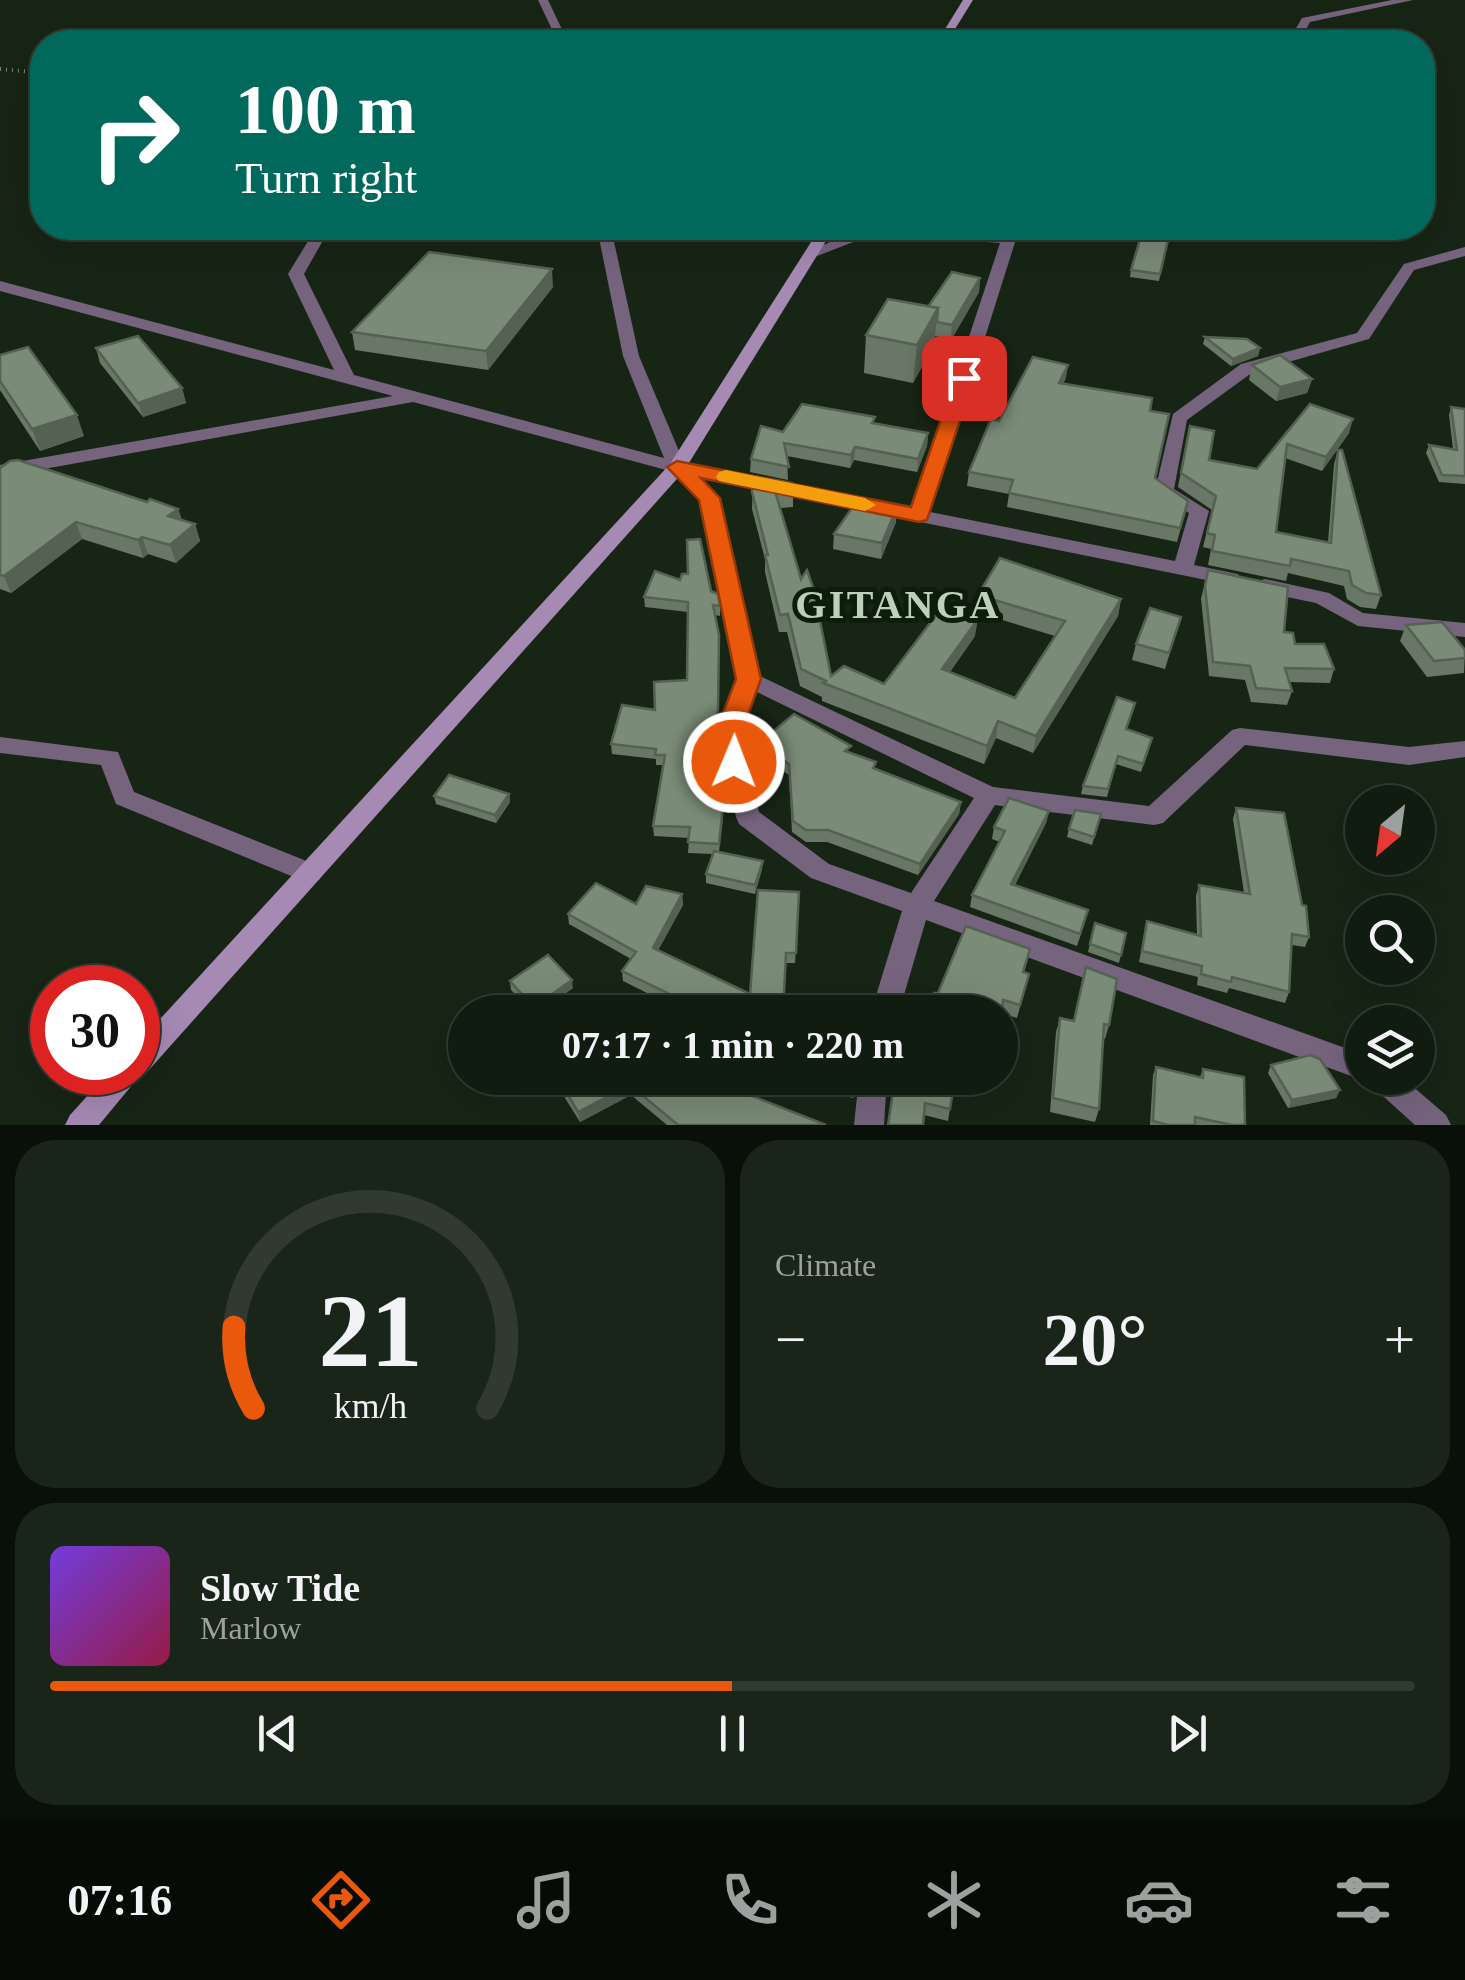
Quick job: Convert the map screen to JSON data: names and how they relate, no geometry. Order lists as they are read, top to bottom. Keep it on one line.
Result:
{"districts":["GITANGA"],"north":"bottom left","page":{"turn":["100 m","Turn right"],"limit":"30","trip":"07:17 · 1 min · 220 m","tile":"Climate","heat":["−","20°","+"],"song":["Slow Tide","Marlow"],"tabs":"07:16","gauge":["21","km/h"]}}
